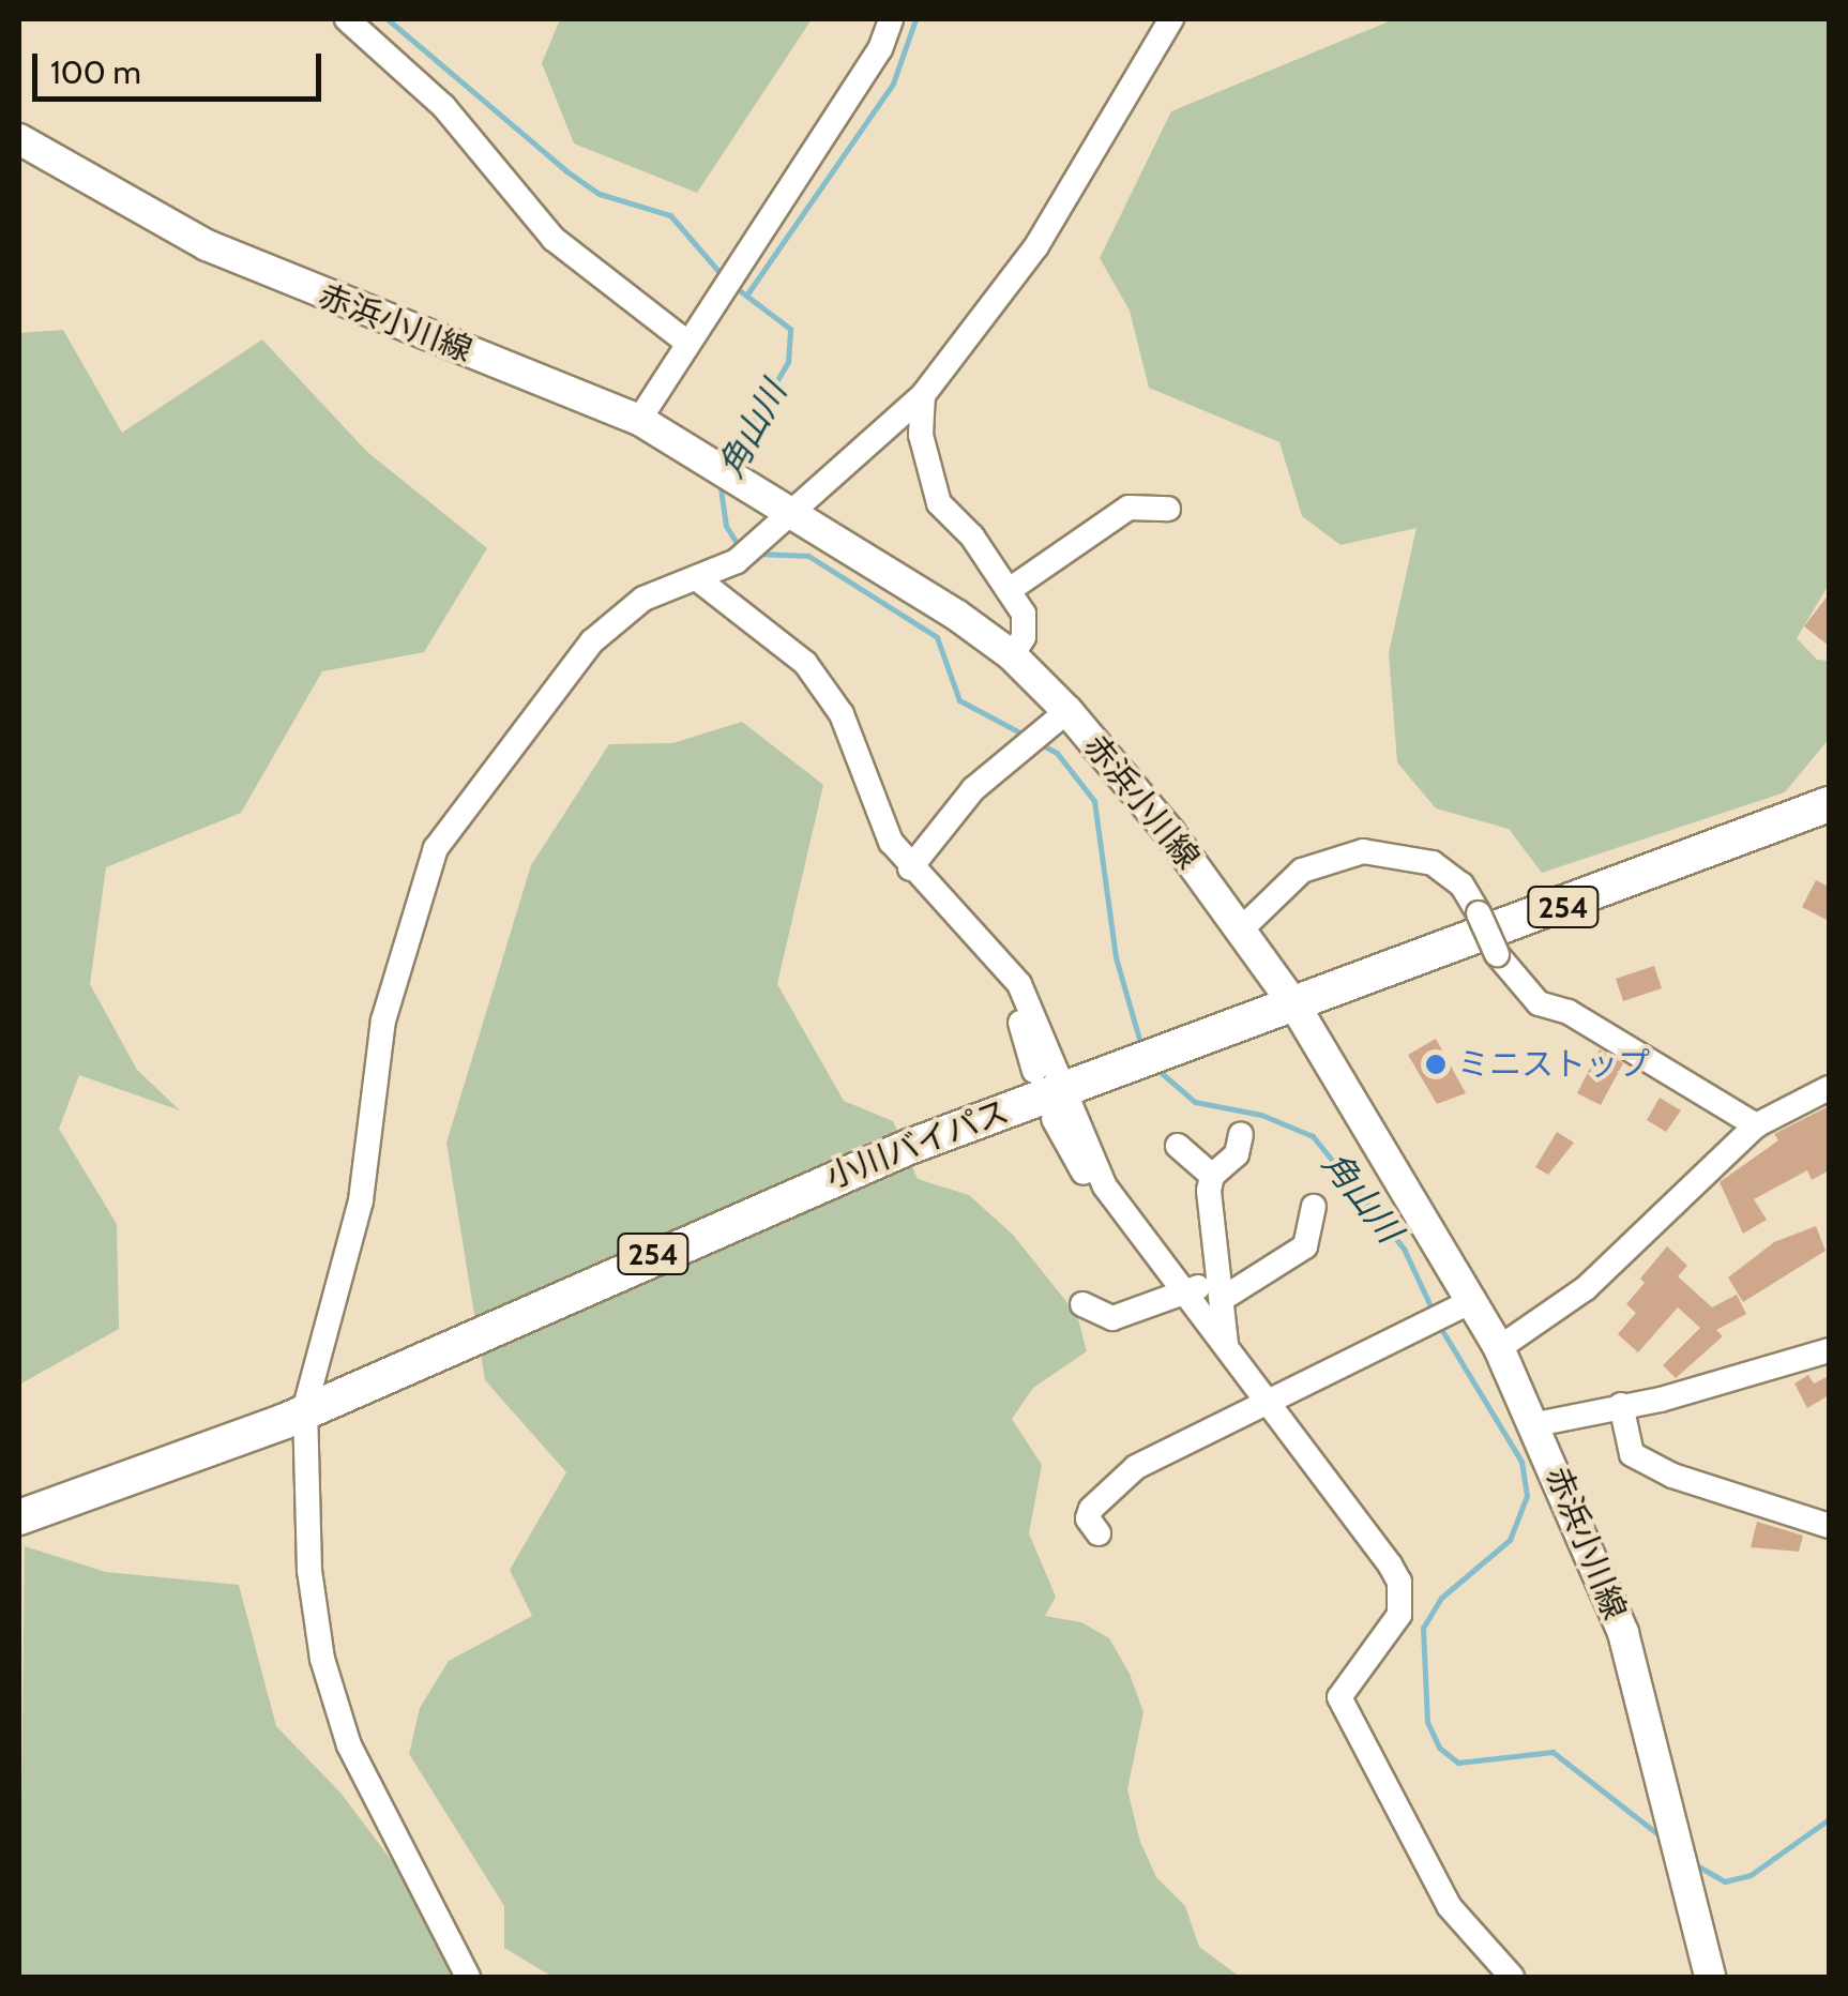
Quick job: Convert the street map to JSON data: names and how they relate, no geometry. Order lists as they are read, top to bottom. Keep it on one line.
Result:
{"streets":{"highway":["254","小川バイパス"],"main road":["赤浜小川線"]},"crossings":[["赤浜小川線","小川バイパス"]],"water":["角山川"],"places":["ミニストップ"],"scale_bar":"100 m"}
